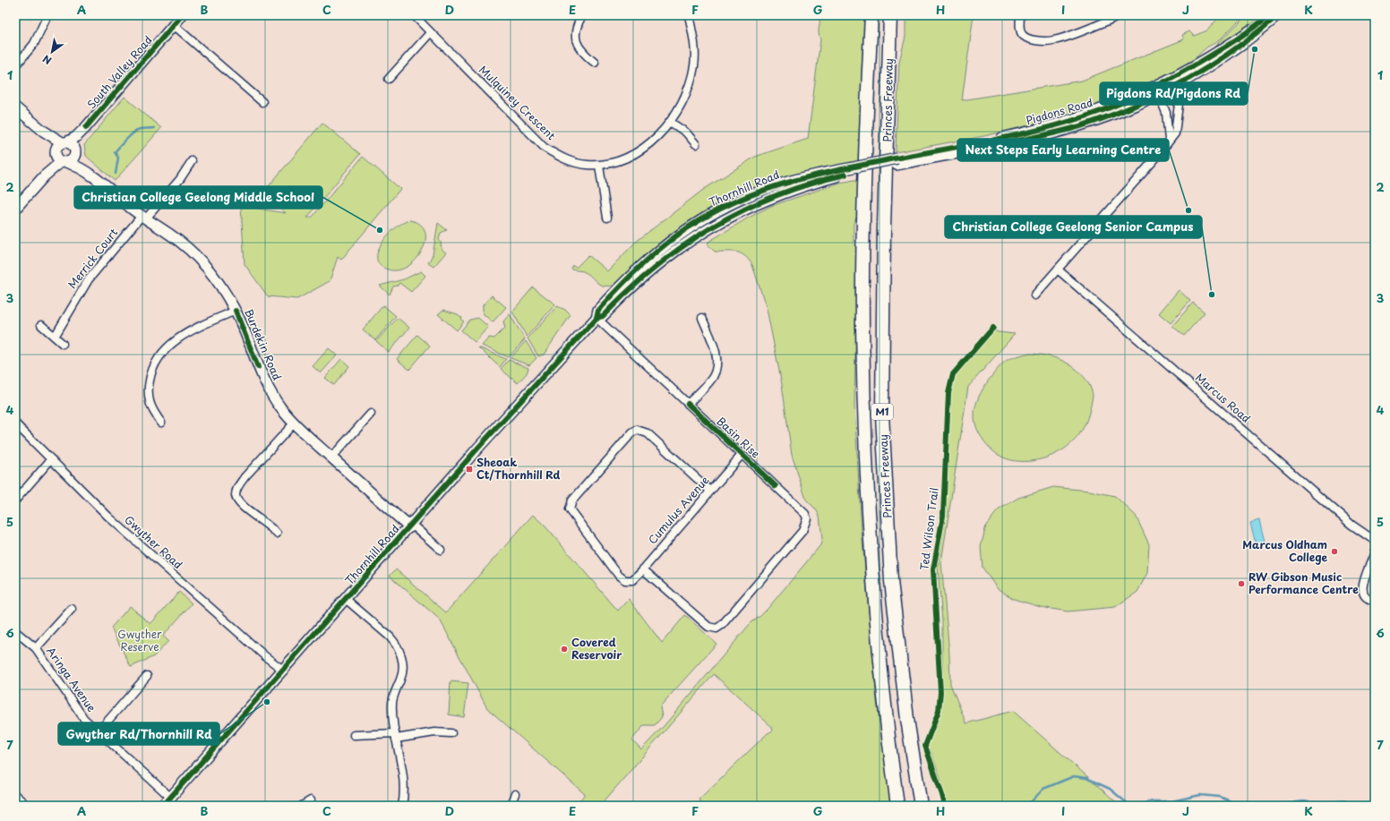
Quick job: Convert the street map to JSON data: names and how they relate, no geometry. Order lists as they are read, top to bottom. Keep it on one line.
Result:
{"streets":{"highway":["Princes Freeway","M1"],"street":["South Valley Road","Mulquiney Crescent","Pigdons Road","Thornhill Road","Merrick Court","Burdekin Road","Marcus Road","Basin Rise","Cumulus Avenue","Gwyther Road","Aringa Avenue"],"cycle path":["Ted Wilson Trail"]},"crossings":[["South Valley Road","Burdekin Road"],["Pigdons Road","Thornhill Road"],["Thornhill Road","Burdekin Road"],["Thornhill Road","Basin Rise"],["Thornhill Road","Gwyther Road"],["Thornhill Road","Aringa Avenue"],["Merrick Court","Burdekin Road"],["Basin Rise","Cumulus Avenue"]],"parks":["Gwyther Reserve"],"places":{"other":["Pigdons Rd/Pigdons Rd","Next Steps Early Learning Centre","Christian College Geelong Middle School","Christian College Geelong Senior Campus","Marcus Oldham College","RW Gibson Music Performance Centre","Covered Reservoir","Gwyther Rd/Thornhill Rd"],"transit":["Sheoak Ct/Thornhill Rd"]},"north":"bottom left","grid":{"columns":["A","B","C","D","E","F","G","H","I","J","K"],"rows":["1","2","3","4","5","6","7"]}}
